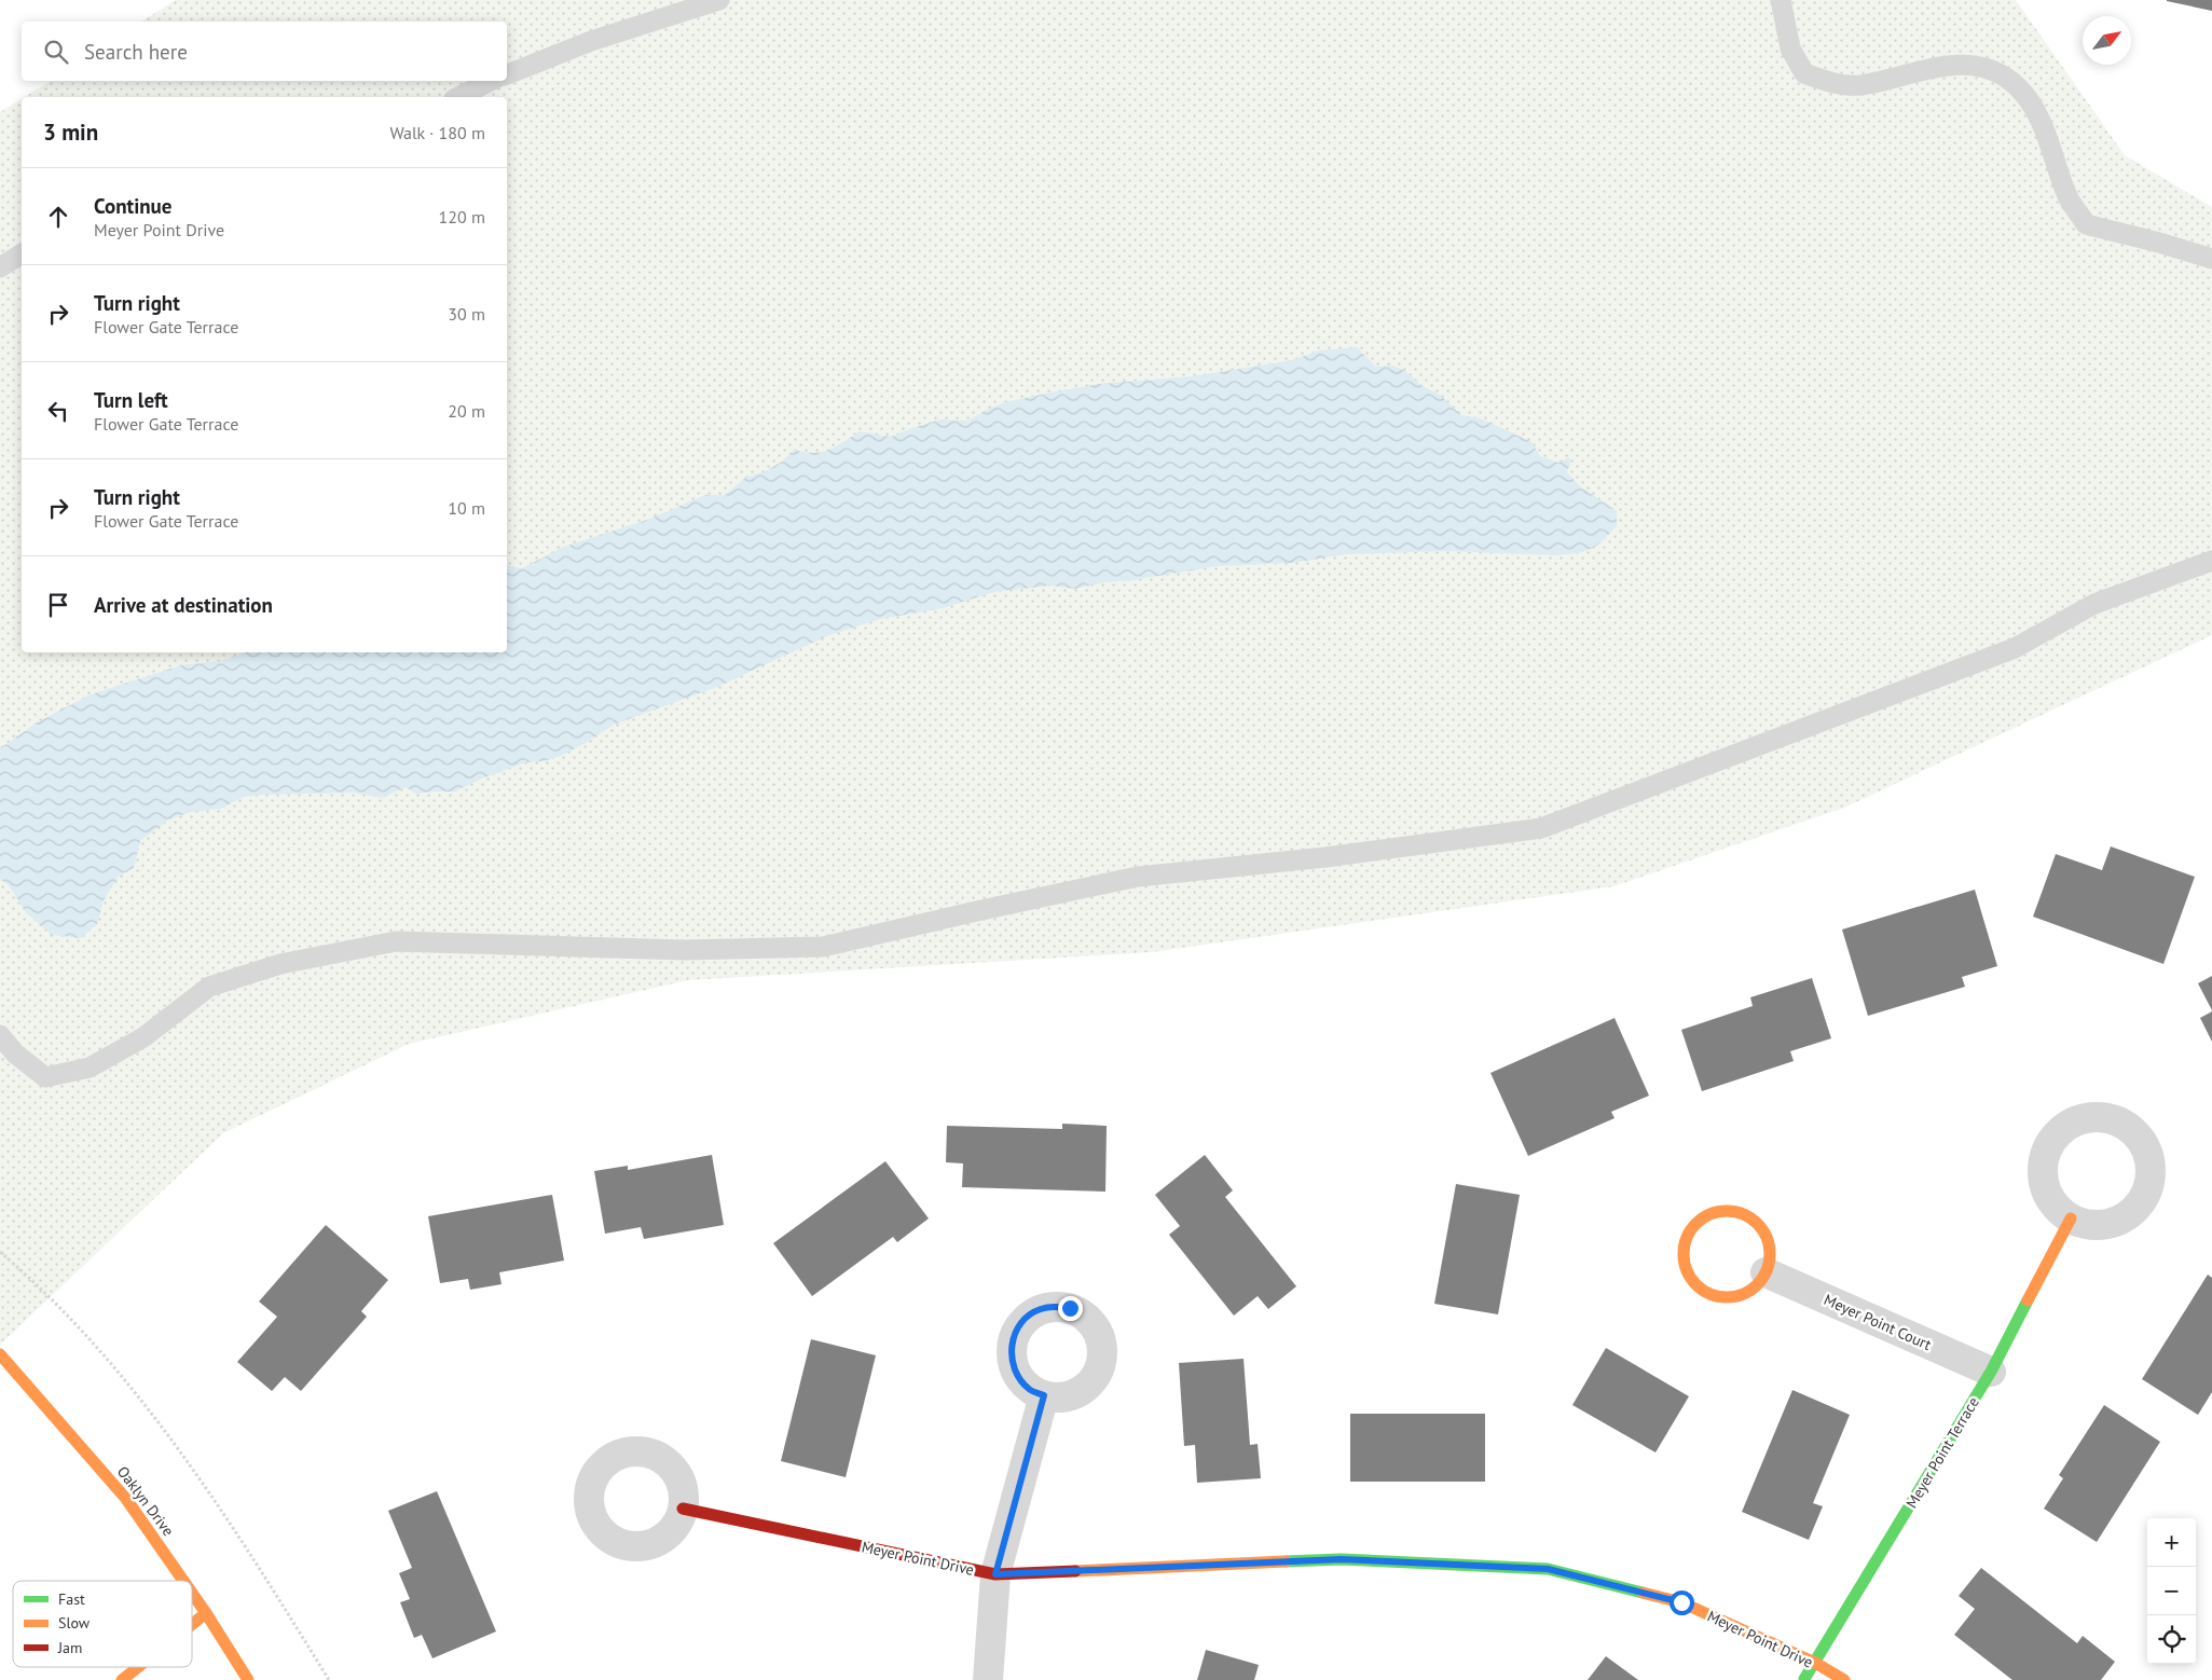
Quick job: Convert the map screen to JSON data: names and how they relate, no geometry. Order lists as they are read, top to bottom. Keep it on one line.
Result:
{"streets":{"street":["Meyer Point Court","Meyer Point Terrace","Oaklyn Drive","Meyer Point Drive"]},"crossings":[["Meyer Point Court","Meyer Point Terrace"],["Meyer Point Terrace","Meyer Point Drive"]],"legend":["Fast","Slow","Jam"],"north":"top right","page":{"search":"Search here","heading":["3 min","Walk · 180 m"],"list":[["Continue","Meyer Point Drive","120 m"],["Turn right","Flower Gate Terrace","30 m"],["Turn left","Flower Gate Terrace","20 m"],["Turn right","Flower Gate Terrace","10 m"],"Arrive at destination"],"map_buttons":["+","−"]}}
